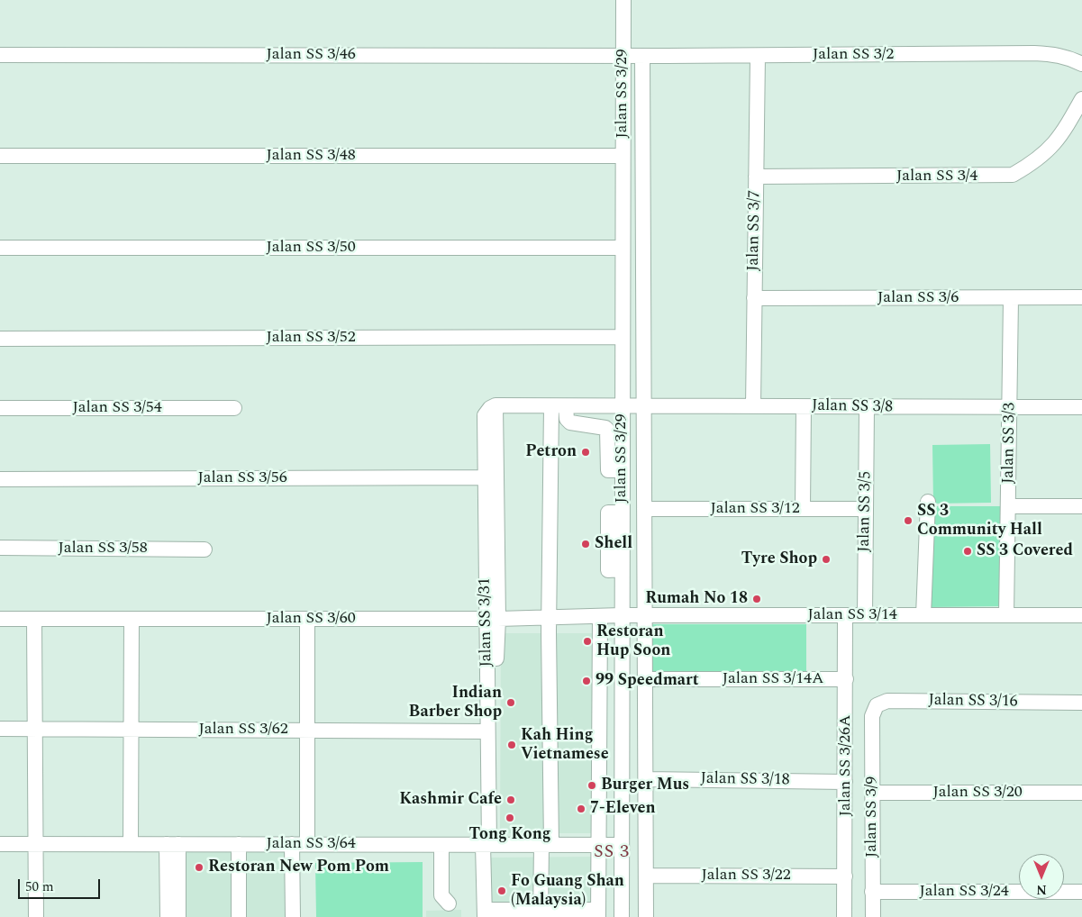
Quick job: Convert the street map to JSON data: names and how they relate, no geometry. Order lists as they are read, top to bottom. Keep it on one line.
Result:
{"streets":{"street":["Jalan SS 3/46","Jalan SS 3/2","Jalan SS 3/29","Jalan SS 3/48","Jalan SS 3/4","Jalan SS 3/7","Jalan SS 3/50","Jalan SS 3/6","Jalan SS 3/52","Jalan SS 3/8","Jalan SS 3/54","Jalan SS 3/3","Jalan SS 3/56","Jalan SS 3/12","Jalan SS 3/5","Jalan SS 3/58","Jalan SS 3/14","Jalan SS 3/60","Jalan SS 3/31","Jalan SS 3/14A","Jalan SS 3/16","Jalan SS 3/62","Jalan SS 3/26A","Jalan SS 3/18","Jalan SS 3/20","Jalan SS 3/9","Jalan SS 3/64","Jalan SS 3/22","Jalan SS 3/24"]},"crossings":[["Jalan SS 3/46","Jalan SS 3/2"],["Jalan SS 3/46","Jalan SS 3/29"],["Jalan SS 3/2","Jalan SS 3/29"],["Jalan SS 3/2","Jalan SS 3/7"],["Jalan SS 3/29","Jalan SS 3/48"],["Jalan SS 3/29","Jalan SS 3/50"],["Jalan SS 3/29","Jalan SS 3/52"],["Jalan SS 3/29","Jalan SS 3/8"],["Jalan SS 3/29","Jalan SS 3/14"],["Jalan SS 3/29","Jalan SS 3/60"],["Jalan SS 3/29","Jalan SS 3/64"],["Jalan SS 3/4","Jalan SS 3/7"],["Jalan SS 3/7","Jalan SS 3/6"],["Jalan SS 3/7","Jalan SS 3/8"],["Jalan SS 3/6","Jalan SS 3/3"],["Jalan SS 3/8","Jalan SS 3/3"],["Jalan SS 3/8","Jalan SS 3/5"],["Jalan SS 3/3","Jalan SS 3/14"],["Jalan SS 3/56","Jalan SS 3/31"],["Jalan SS 3/12","Jalan SS 3/5"],["Jalan SS 3/5","Jalan SS 3/14"],["Jalan SS 3/14","Jalan SS 3/60"],["Jalan SS 3/14","Jalan SS 3/26A"],["Jalan SS 3/60","Jalan SS 3/31"],["Jalan SS 3/31","Jalan SS 3/62"],["Jalan SS 3/31","Jalan SS 3/64"],["Jalan SS 3/14A","Jalan SS 3/26A"],["Jalan SS 3/16","Jalan SS 3/9"],["Jalan SS 3/26A","Jalan SS 3/18"],["Jalan SS 3/26A","Jalan SS 3/22"],["Jalan SS 3/20","Jalan SS 3/9"],["Jalan SS 3/9","Jalan SS 3/24"]],"districts":["SS 3"],"places":["Petron","SS 3 Community Hall","Shell","SS 3 Covered","Tyre Shop","Rumah No 18","Restoran Hup Soon","99 Speedmart","Indian Barber Shop","Kah Hing Vietnamese","Burger Mus","Kashmir Cafe","7-Eleven","Tong Kong","Restoran New Pom Pom","Fo Guang Shan (Malaysia)"],"scale_bar":"50 m","north":"bottom"}
